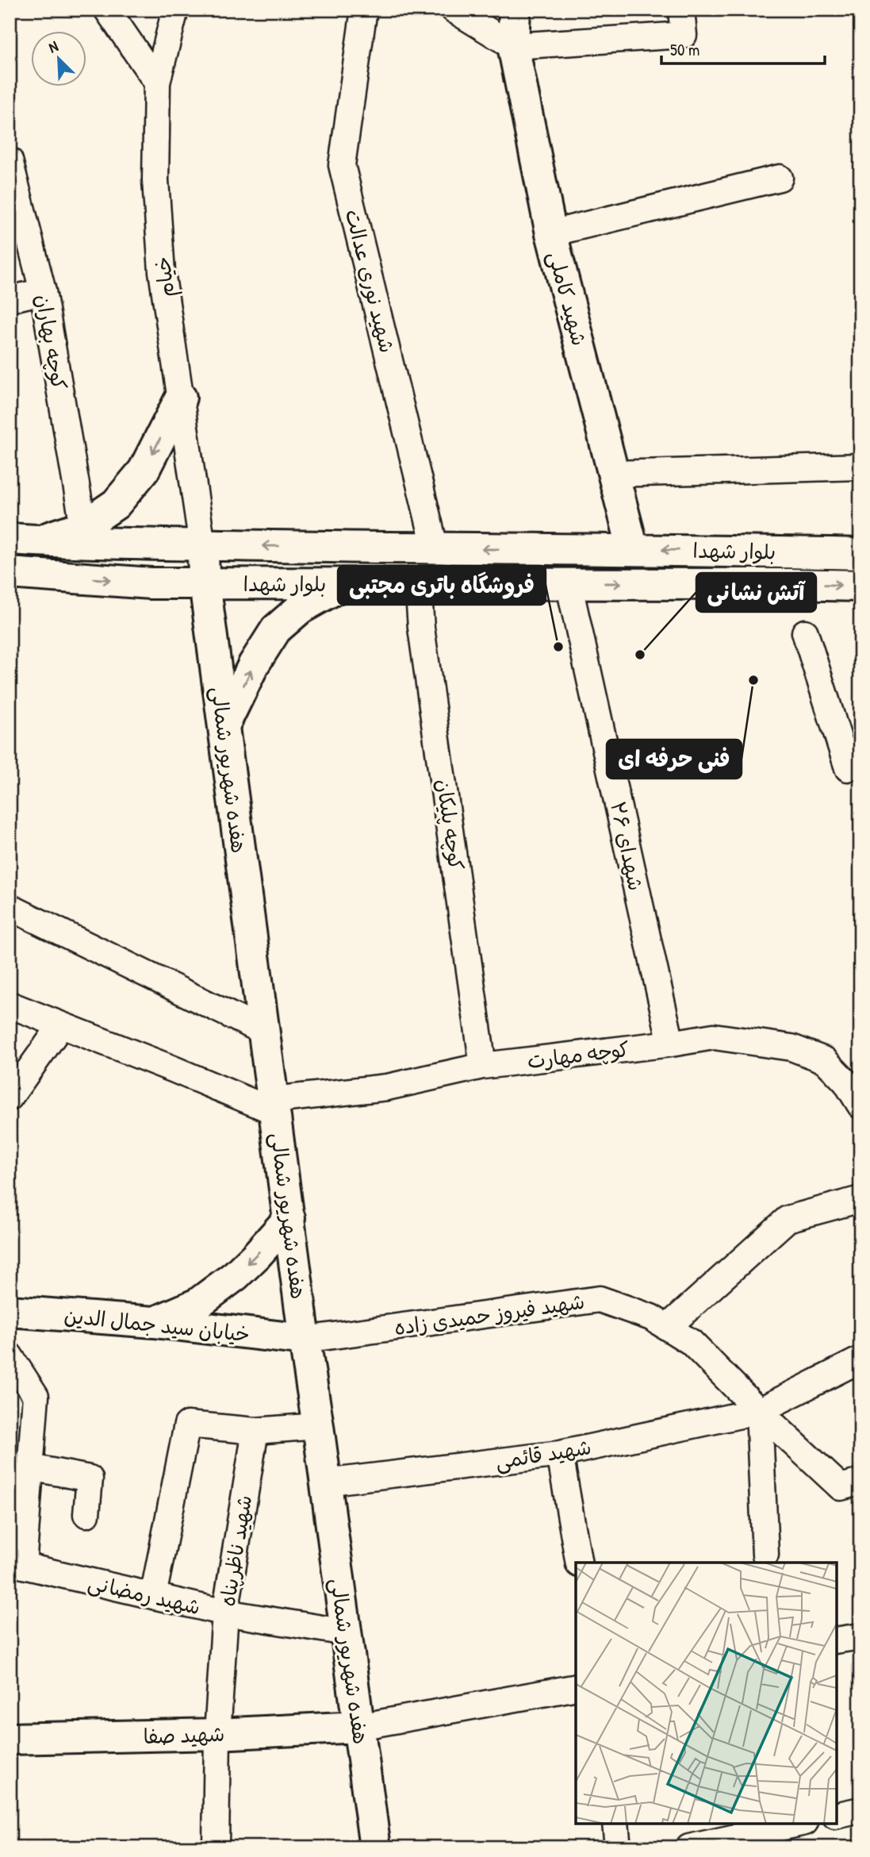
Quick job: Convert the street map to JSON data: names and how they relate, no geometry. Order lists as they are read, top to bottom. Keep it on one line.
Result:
{"streets":{"main road":["شهید کاملی","بلوار شهدا","هفده شهریور شمالی","خیابان سید جمال الدین","شهید صفا"],"street":["خیام","شهید نوری عدالت","کوچه بهاران","کوچه پلیکان","شهدای ۲۶","کوچه مهارت","شهید فیروز حمیدی زاده","شهید قائمی","شهید ناظرپناه","شهید رمضانی"]},"crossings":[["خیام","بلوار شهدا"],["خیام","هفده شهریور شمالی"],["شهید نوری عدالت","بلوار شهدا"],["شهید کاملی","بلوار شهدا"],["کوچه بهاران","بلوار شهدا"],["بلوار شهدا","هفده شهریور شمالی"],["بلوار شهدا","کوچه پلیکان"],["بلوار شهدا","شهدای ۲۶"],["هفده شهریور شمالی","کوچه مهارت"],["هفده شهریور شمالی","شهید فیروز حمیدی زاده"],["هفده شهریور شمالی","خیابان سید جمال الدین"],["هفده شهریور شمالی","شهید قائمی"],["هفده شهریور شمالی","شهید رمضانی"],["هفده شهریور شمالی","شهید صفا"],["کوچه پلیکان","کوچه مهارت"],["شهدای ۲۶","کوچه مهارت"],["شهید فیروز حمیدی زاده","خیابان سید جمال الدین"],["شهید فیروز حمیدی زاده","شهید قائمی"],["شهید ناظرپناه","شهید رمضانی"],["شهید ناظرپناه","شهید صفا"]],"places":["فروشگاه باتری مجتبی","آتش نشانی","فنی حرفه ای"],"scale_bar":"50 m","north":"top left"}
